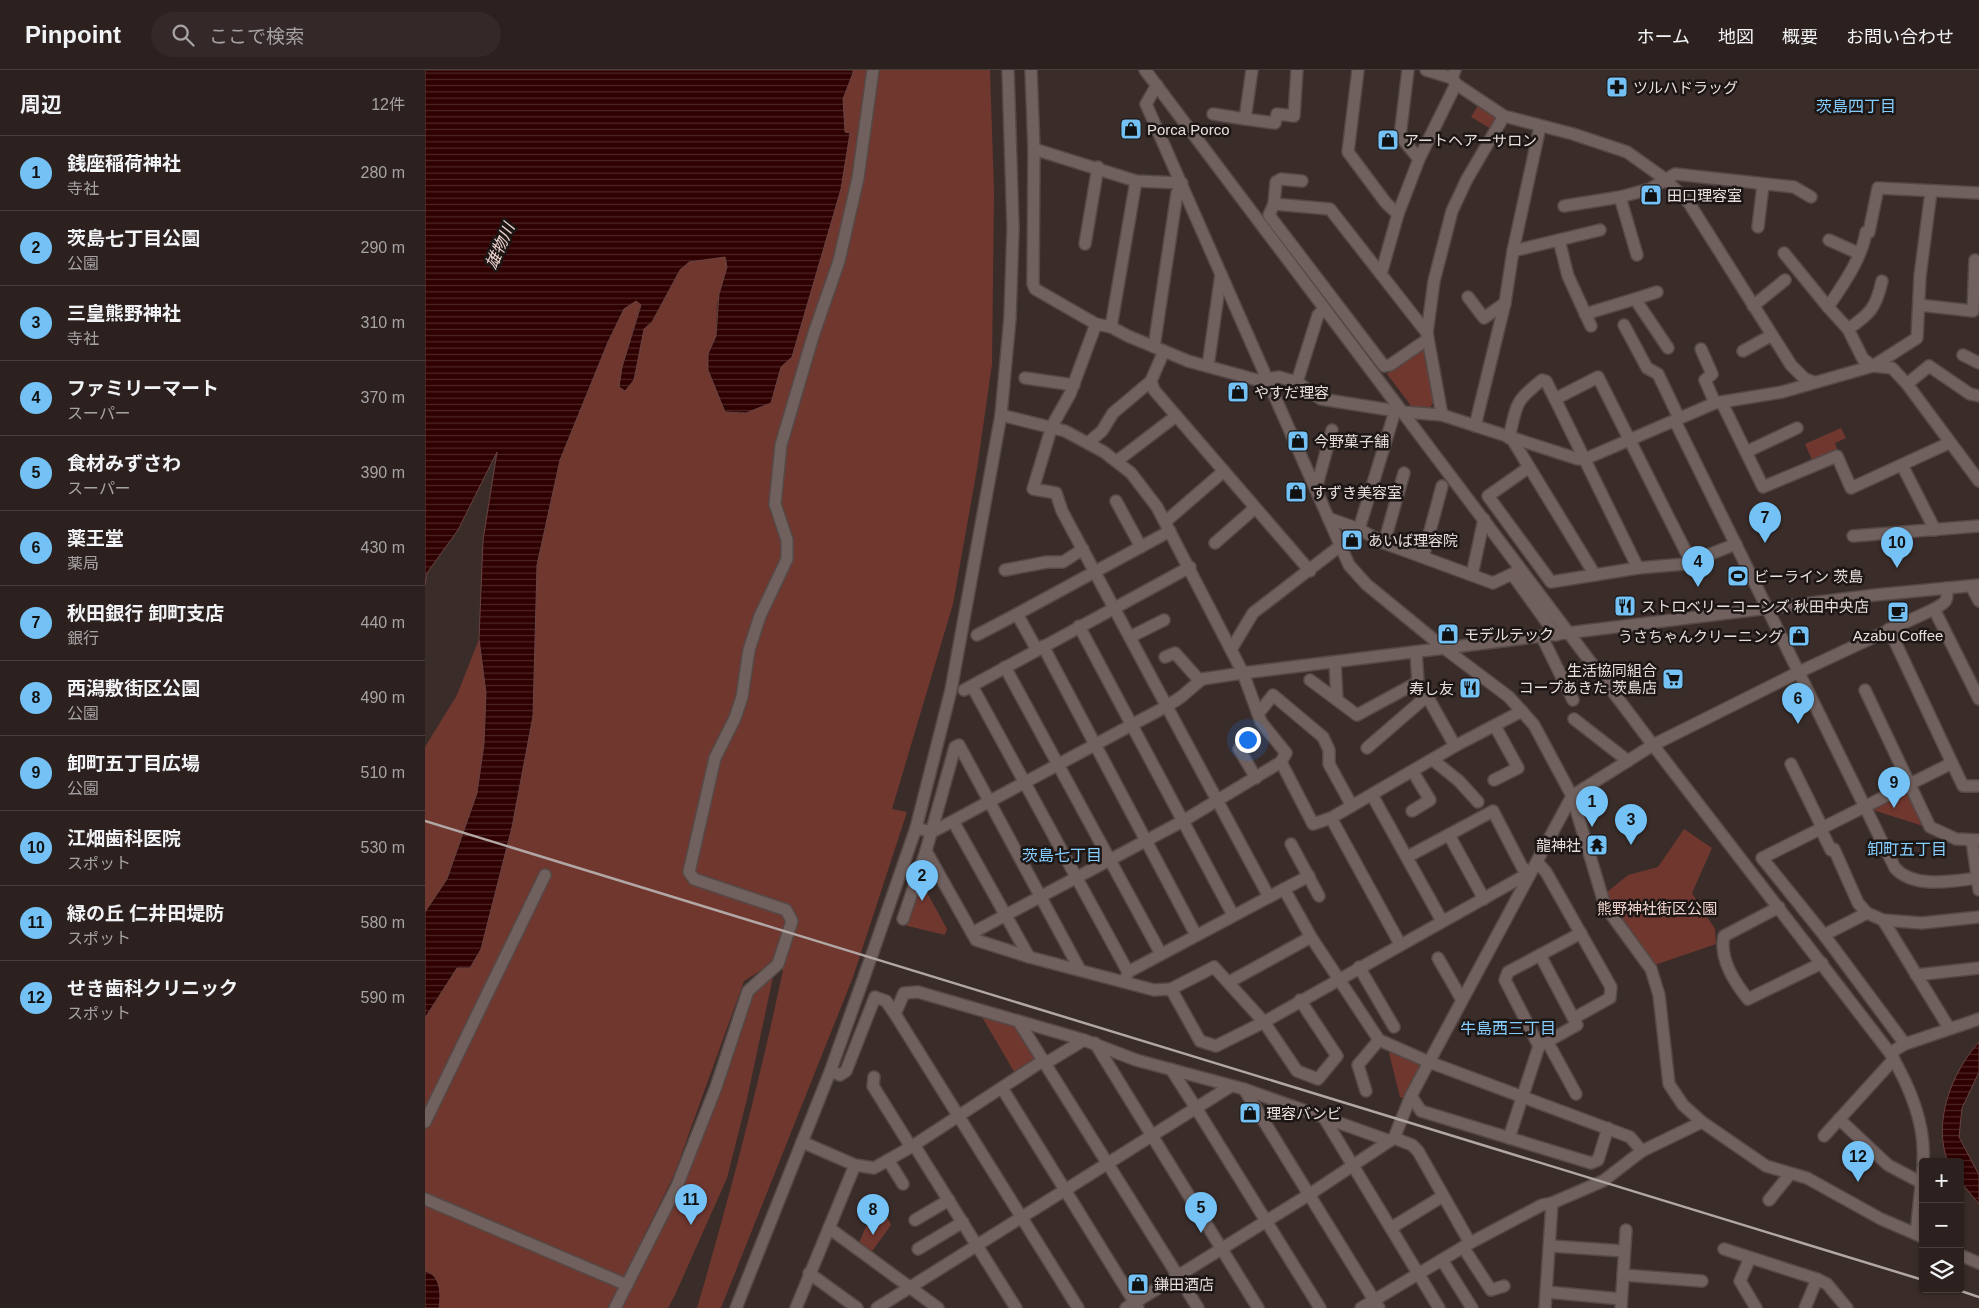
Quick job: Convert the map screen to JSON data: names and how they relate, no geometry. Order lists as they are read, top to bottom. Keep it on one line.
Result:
{"districts":["茨島四丁目","卸町五丁目","茨島七丁目","牛島西三丁目"],"water":["雄物川"],"parks":["熊野神社街区公園"],"places":{"pharmacy":["ツルハドラッグ"],"shop":["Porca Porco","アートヘアーサロン","田口理容室","やすだ理容","今野菓子舗","すずき美容室","あいば理容院","モデルテック","うさちゃんクリーニング","理容バンビ","鎌田酒店"],"sports":["ビーライン 茨島"],"restaurant":["ストロベリーコーンズ 秋田中央店","寿し友"],"cafe":["Azabu Coffee"],"supermarket":["生活協同組合 コープあきた 茨島店"],"temple":["龍神社"]},"page":{"header":"Pinpoint","search":"ここで検索","nav":["ホーム","地図","概要","お問い合わせ"],"heading":["周辺","12件"],"list":[{"mark":"1","name":"銭座稲荷神社","note":"寺社","value":"280 m"},{"mark":"2","name":"茨島七丁目公園","note":"公園","value":"290 m"},{"mark":"3","name":"三皇熊野神社","note":"寺社","value":"310 m"},{"mark":"4","name":"ファミリーマート","note":"スーパー","value":"370 m"},{"mark":"5","name":"食材みずさわ","note":"スーパー","value":"390 m"},{"mark":"6","name":"薬王堂","note":"薬局","value":"430 m"},{"mark":"7","name":"秋田銀行 卸町支店","note":"銀行","value":"440 m"},{"mark":"8","name":"西潟敷街区公園","note":"公園","value":"490 m"},{"mark":"9","name":"卸町五丁目広場","note":"公園","value":"510 m"},{"mark":"10","name":"江畑歯科医院","note":"スポット","value":"530 m"},{"mark":"11","name":"緑の丘 仁井田堤防","note":"スポット","value":"580 m"},{"mark":"12","name":"せき歯科クリニック","note":"スポット","value":"590 m"}],"pins":["7","10","4","6","9","1","3","2","12","11","5","8"],"map_buttons":["+","−"]}}
